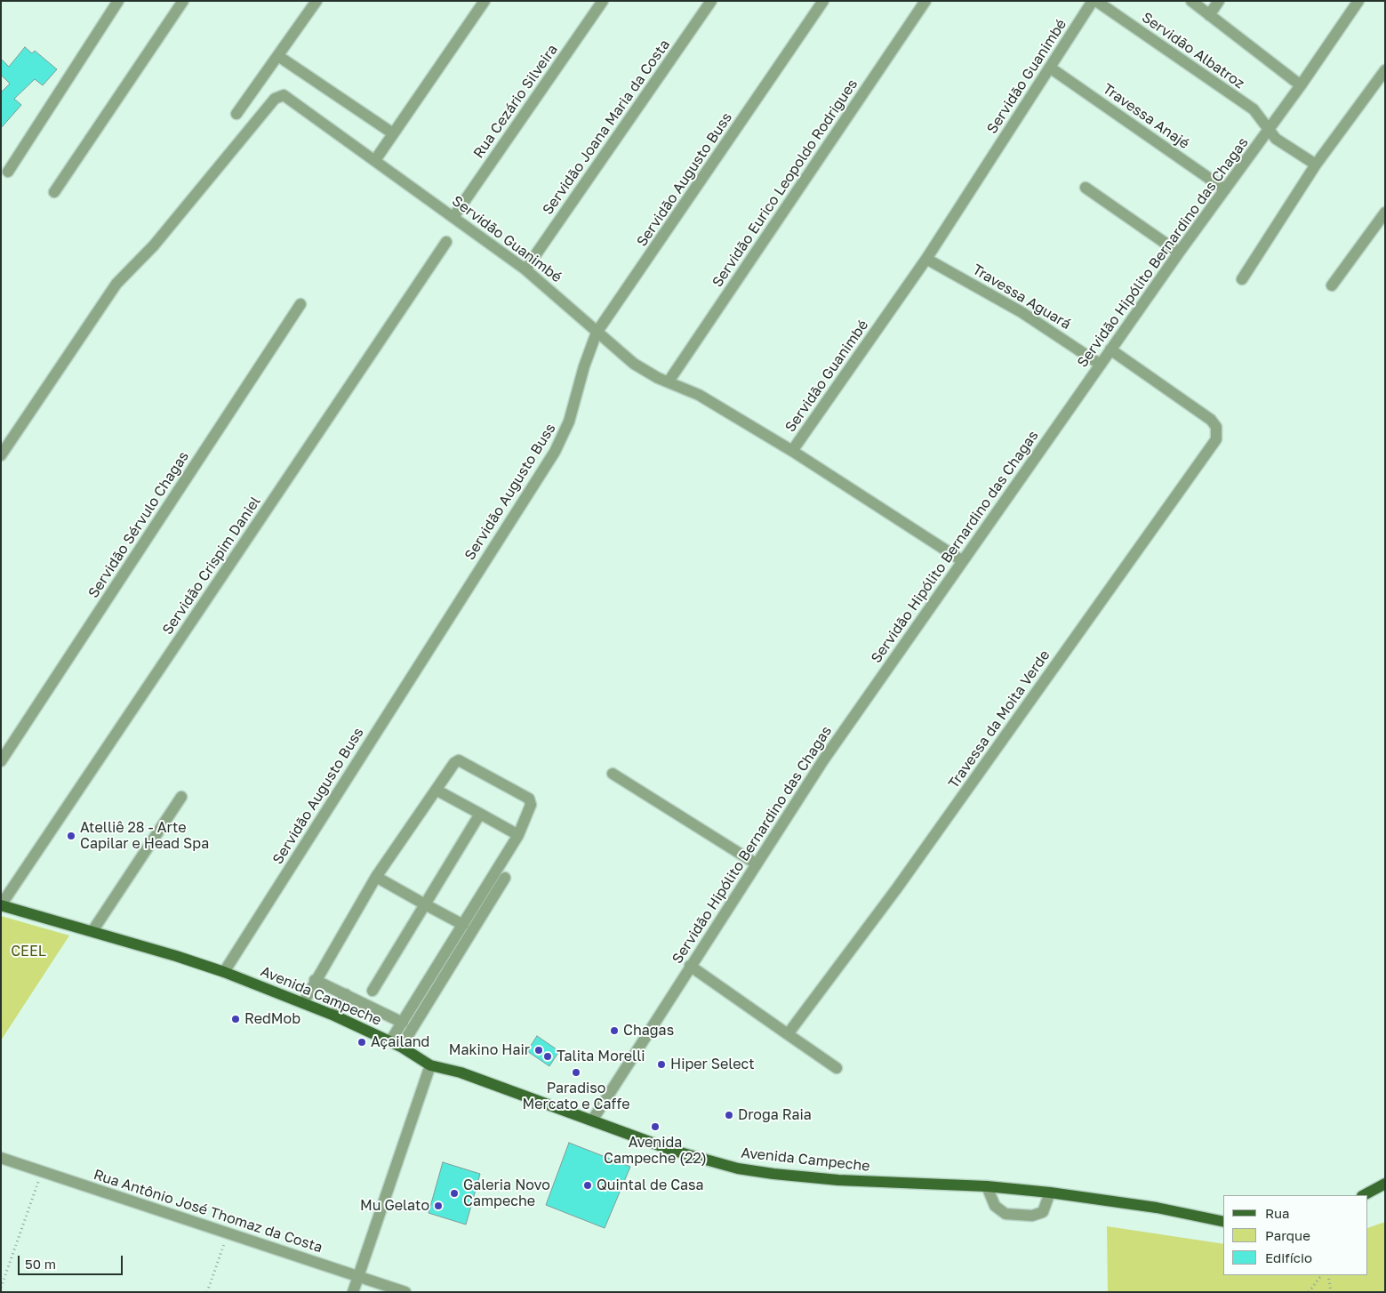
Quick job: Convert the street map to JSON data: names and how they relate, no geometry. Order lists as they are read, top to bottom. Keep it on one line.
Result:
{"streets":{"main road":["Avenida Campeche"],"street":["Servidão Albatroz","Servidão Guanimbé","Rua Cezário Silveira","Travessa Anajé","Servidão Joana Maria da Costa","Servidão Augusto Buss","Servidão Eurico Leopoldo Rodrigues","Servidão Hipólito Bernardino das Chagas","Travessa Aguará","Servidão Sérvulo Chagas","Servidão Crispim Daniel","Travessa da Moita Verde","Rua Antônio José Thomaz da Costa"]},"crossings":[["Servidão Albatroz","Servidão Hipólito Bernardino das Chagas"],["Servidão Guanimbé","Rua Cezário Silveira"],["Servidão Guanimbé","Travessa Anajé"],["Servidão Guanimbé","Servidão Joana Maria da Costa"],["Servidão Guanimbé","Servidão Augusto Buss"],["Servidão Guanimbé","Servidão Eurico Leopoldo Rodrigues"],["Servidão Guanimbé","Travessa Aguará"],["Travessa Anajé","Servidão Hipólito Bernardino das Chagas"],["Servidão Augusto Buss","Avenida Campeche"],["Servidão Hipólito Bernardino das Chagas","Travessa Aguará"],["Servidão Hipólito Bernardino das Chagas","Travessa da Moita Verde"],["Servidão Hipólito Bernardino das Chagas","Avenida Campeche"],["Servidão Crispim Daniel","Avenida Campeche"]],"parks":["CEEL"],"places":["Atelliê 28 - Arte Capilar e Head Spa","RedMob","Chagas","Açailand","Makino Hair","Talita Morelli","Hiper Select","Paradiso Mercato e Caffe","Droga Raia","Avenida Campeche (22)","Quintal de Casa","Galeria Novo Campeche","Mu Gelato"],"legend":["Rua","Parque","Edifício"],"scale_bar":"50 m"}
